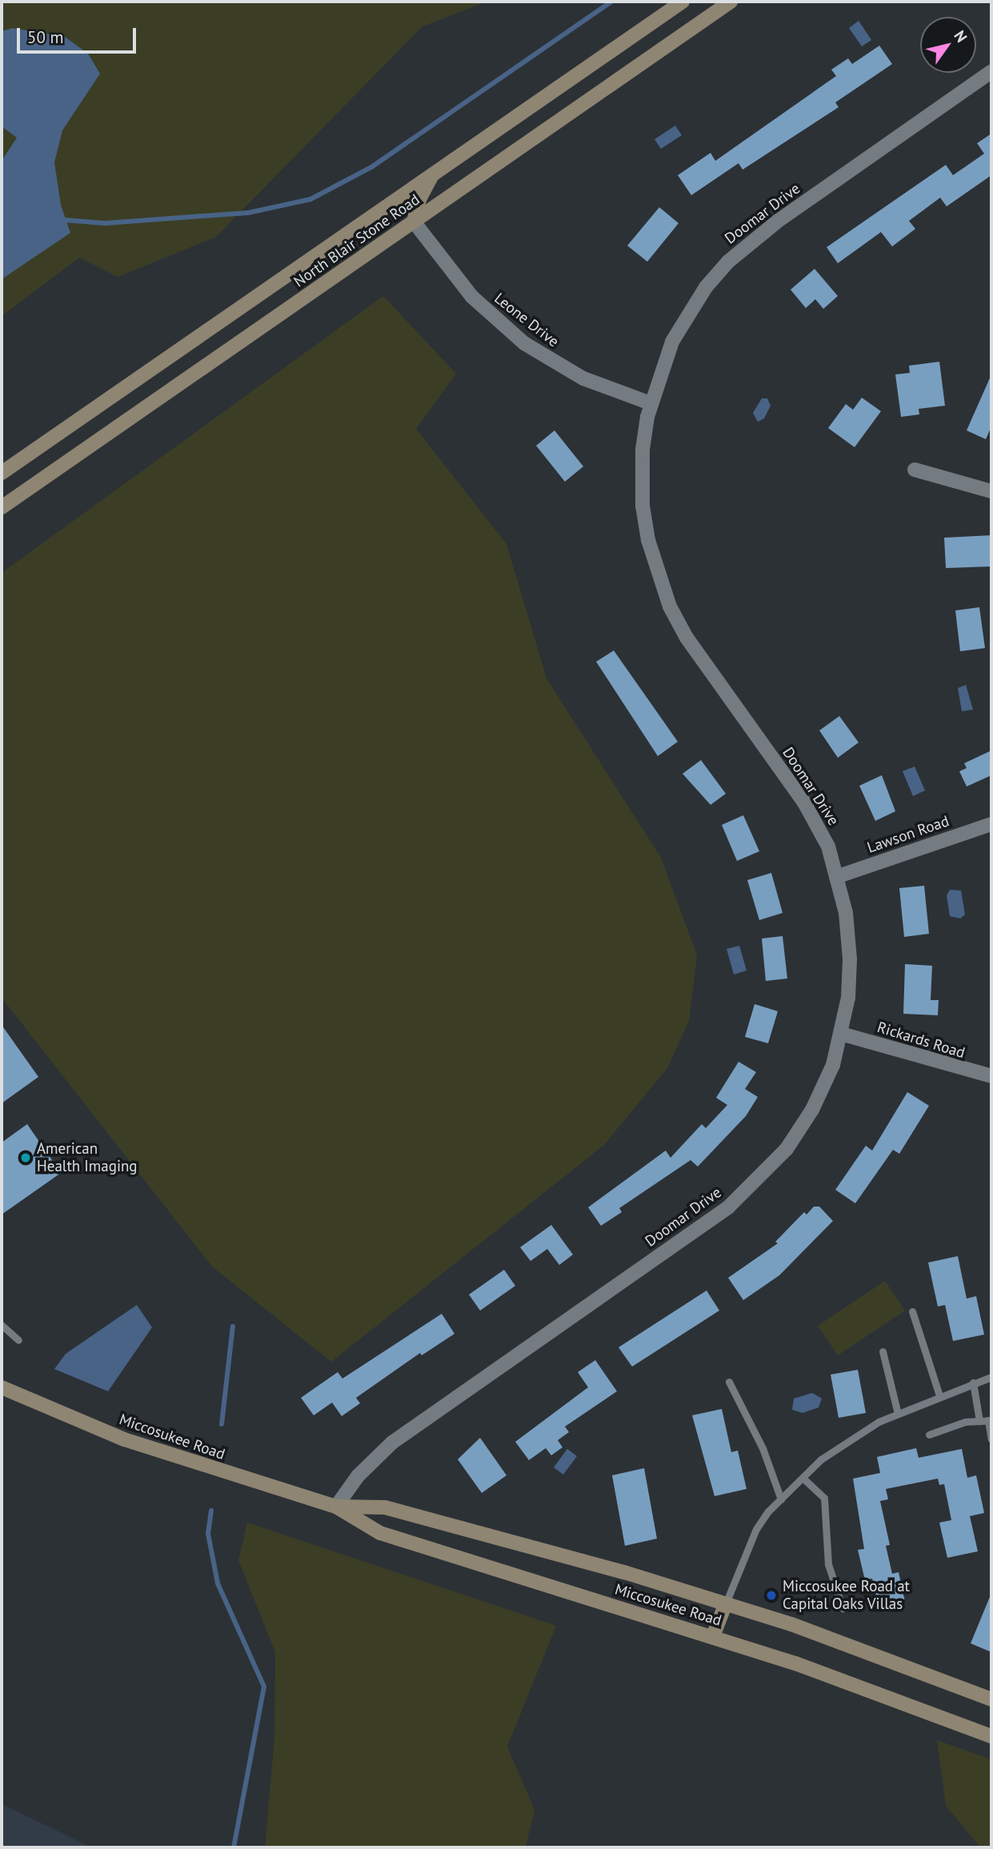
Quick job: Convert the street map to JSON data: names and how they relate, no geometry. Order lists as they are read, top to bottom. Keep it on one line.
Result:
{"streets":{"street":["Doomar Drive","North Blair Stone Road","Leone Drive","Lawson Road","Rickards Road","Miccosukee Road"]},"crossings":[["Doomar Drive","Leone Drive"],["Doomar Drive","Lawson Road"],["Doomar Drive","Rickards Road"],["Doomar Drive","Miccosukee Road"],["North Blair Stone Road","Leone Drive"]],"places":["American Health Imaging","Miccosukee Road at Capital Oaks Villas"],"scale_bar":"50 m","north":"top right"}
